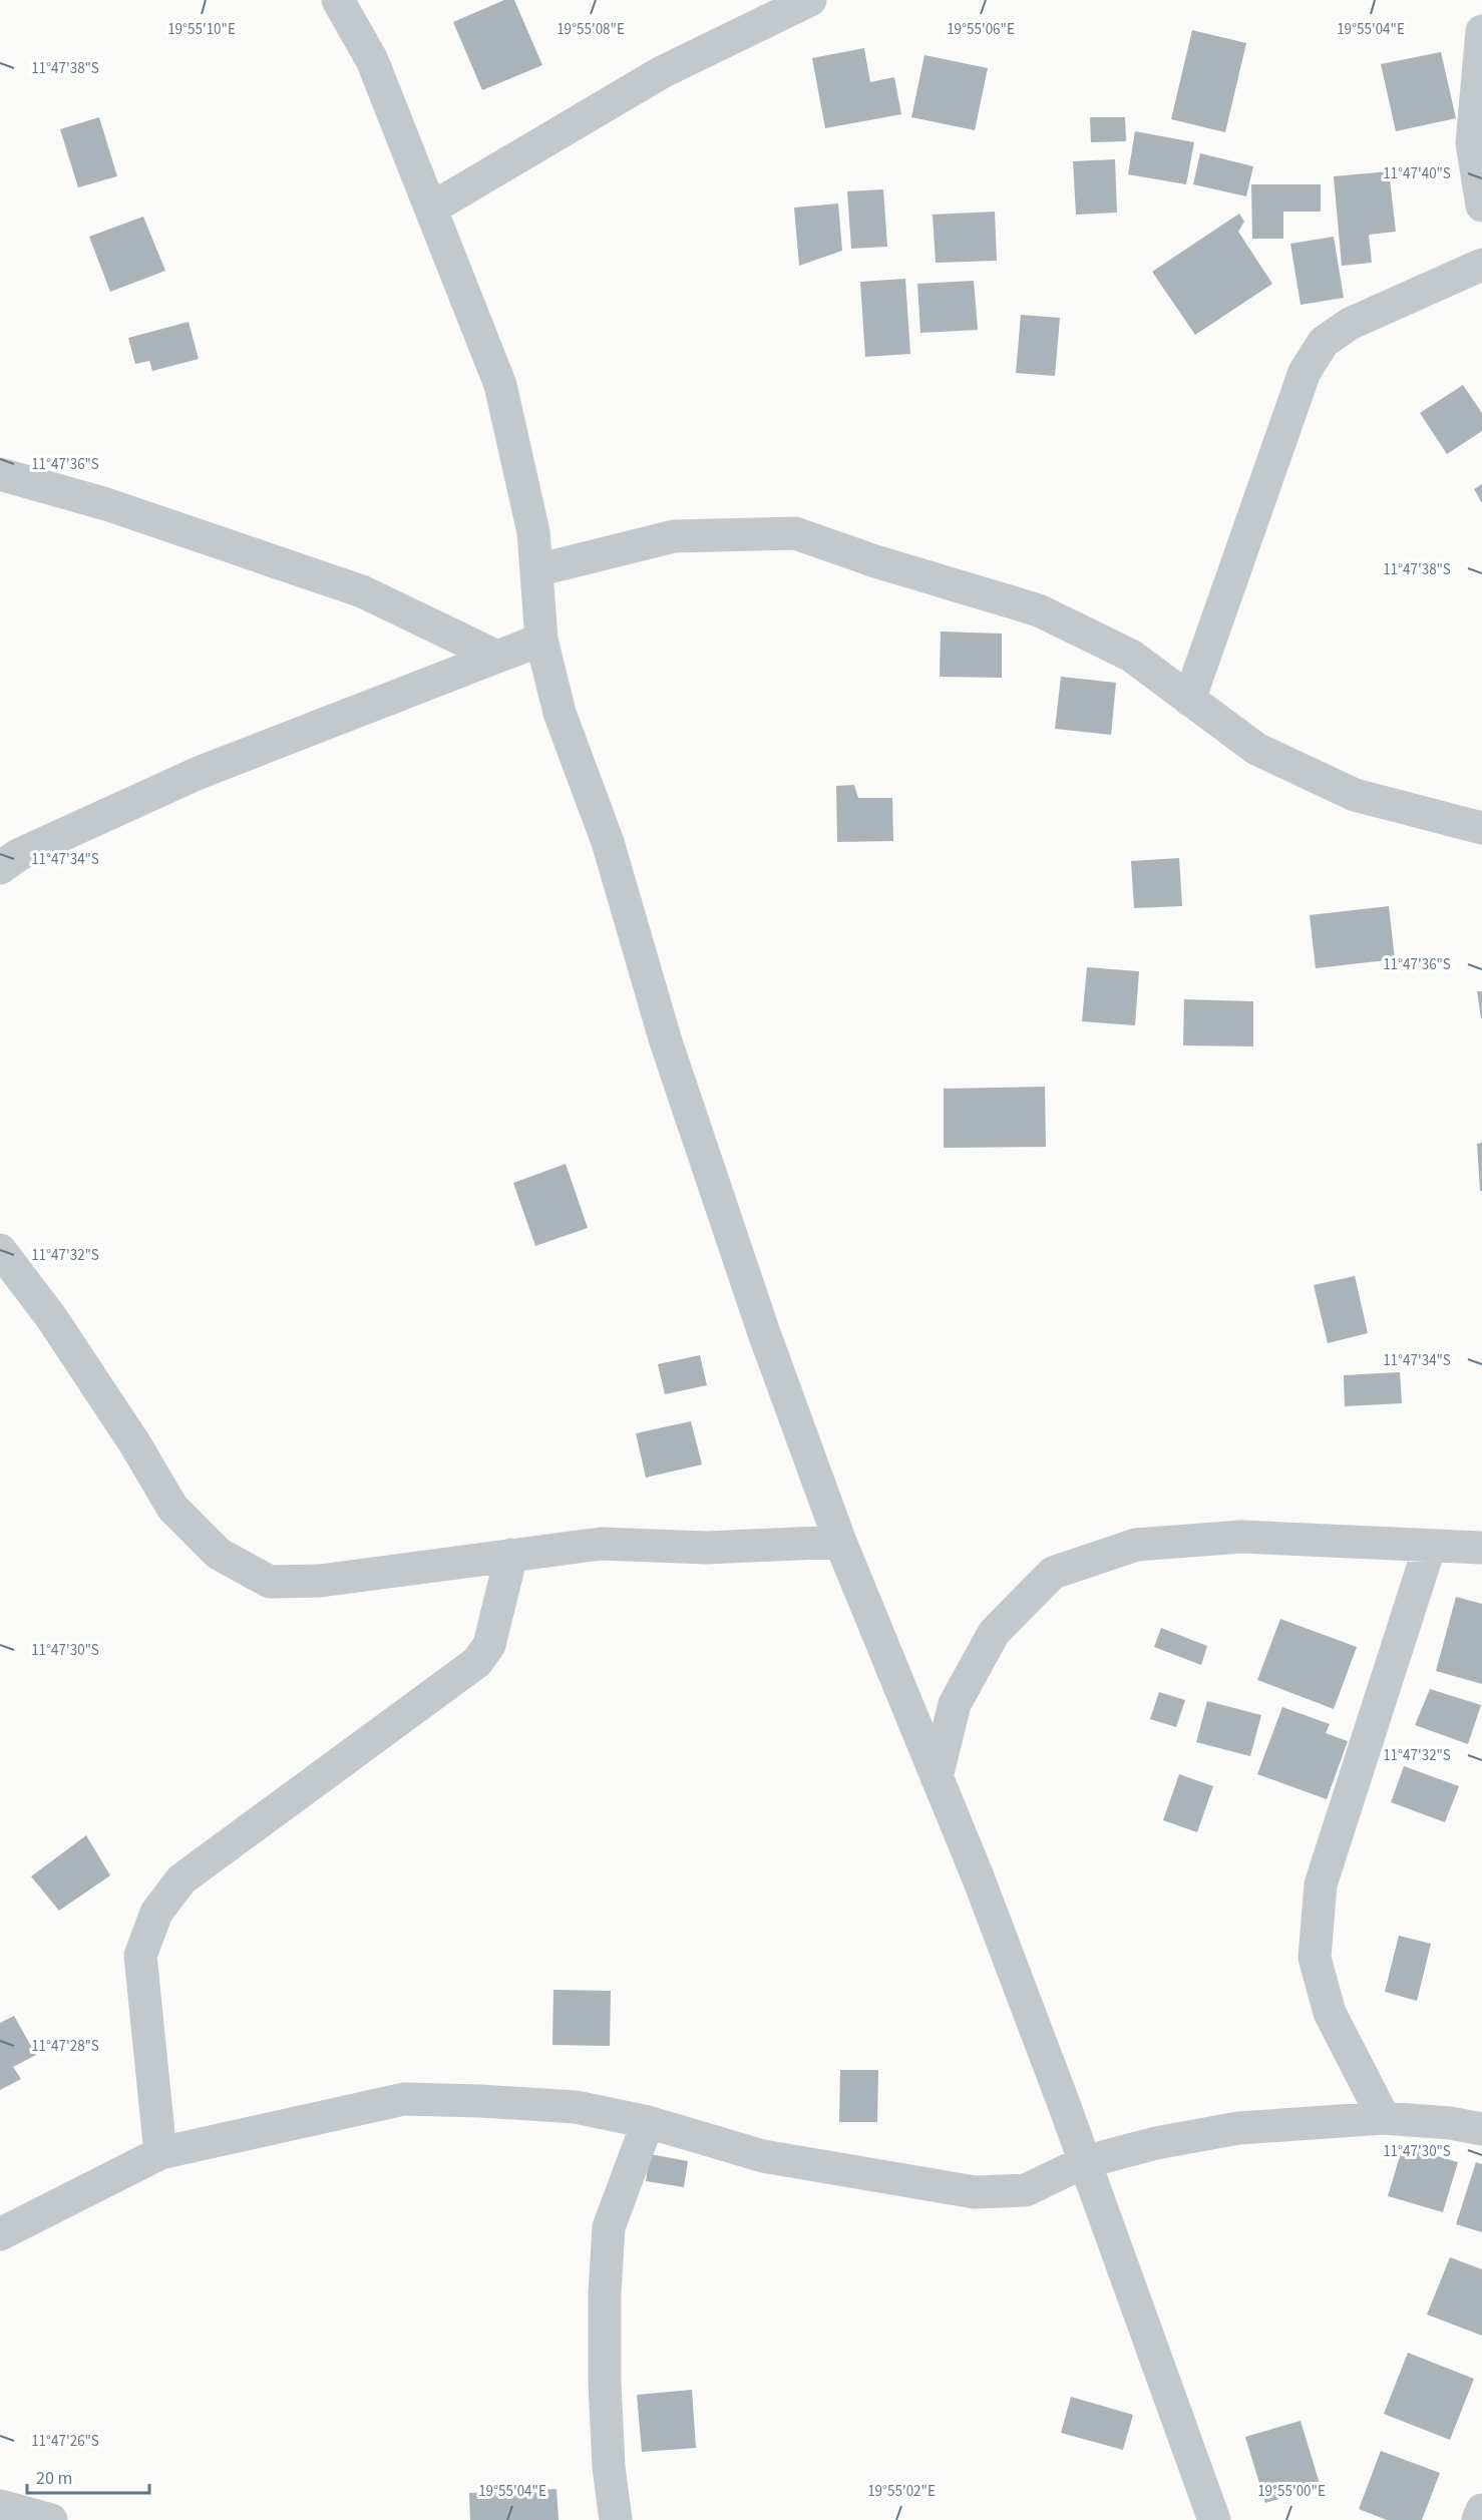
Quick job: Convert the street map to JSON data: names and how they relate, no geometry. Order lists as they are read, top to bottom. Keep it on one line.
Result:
{"scale_bar":"20 m","coordinates":["19°55'10\"E","19°55'08\"E","19°55'06\"E","19°55'04\"E","11°47'38\"S","11°47'40\"S","11°47'36\"S","11°47'34\"S","11°47'32\"S","11°47'30\"S","11°47'28\"S","11°47'26\"S","19°55'02\"E","19°55'00\"E"]}
